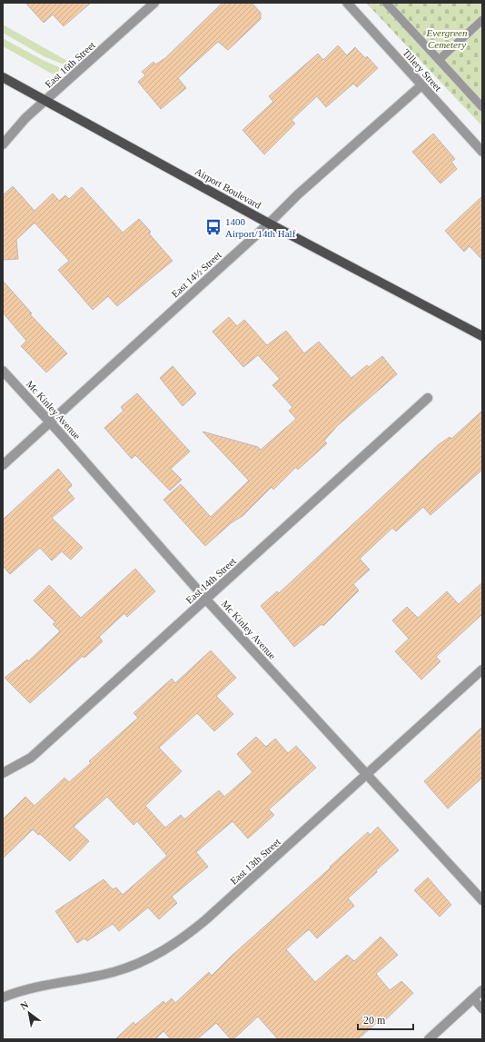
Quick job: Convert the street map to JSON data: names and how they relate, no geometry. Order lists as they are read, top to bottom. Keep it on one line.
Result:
{"streets":{"main road":["Airport Boulevard"],"street":["East 16th Street","Tillery Street","East 14½ Street","Mc Kinley Avenue","East 14th Street","East 13th Street"]},"crossings":[["East 16th Street","Airport Boulevard"],["Tillery Street","East 14½ Street"],["Airport Boulevard","East 14½ Street"],["East 14½ Street","Mc Kinley Avenue"],["Mc Kinley Avenue","East 14th Street"],["Mc Kinley Avenue","East 13th Street"]],"parks":["Evergreen Cemetery"],"places":{"bus stop":["1400 Airport/14th Half"]},"scale_bar":"20 m","north":"top left"}
